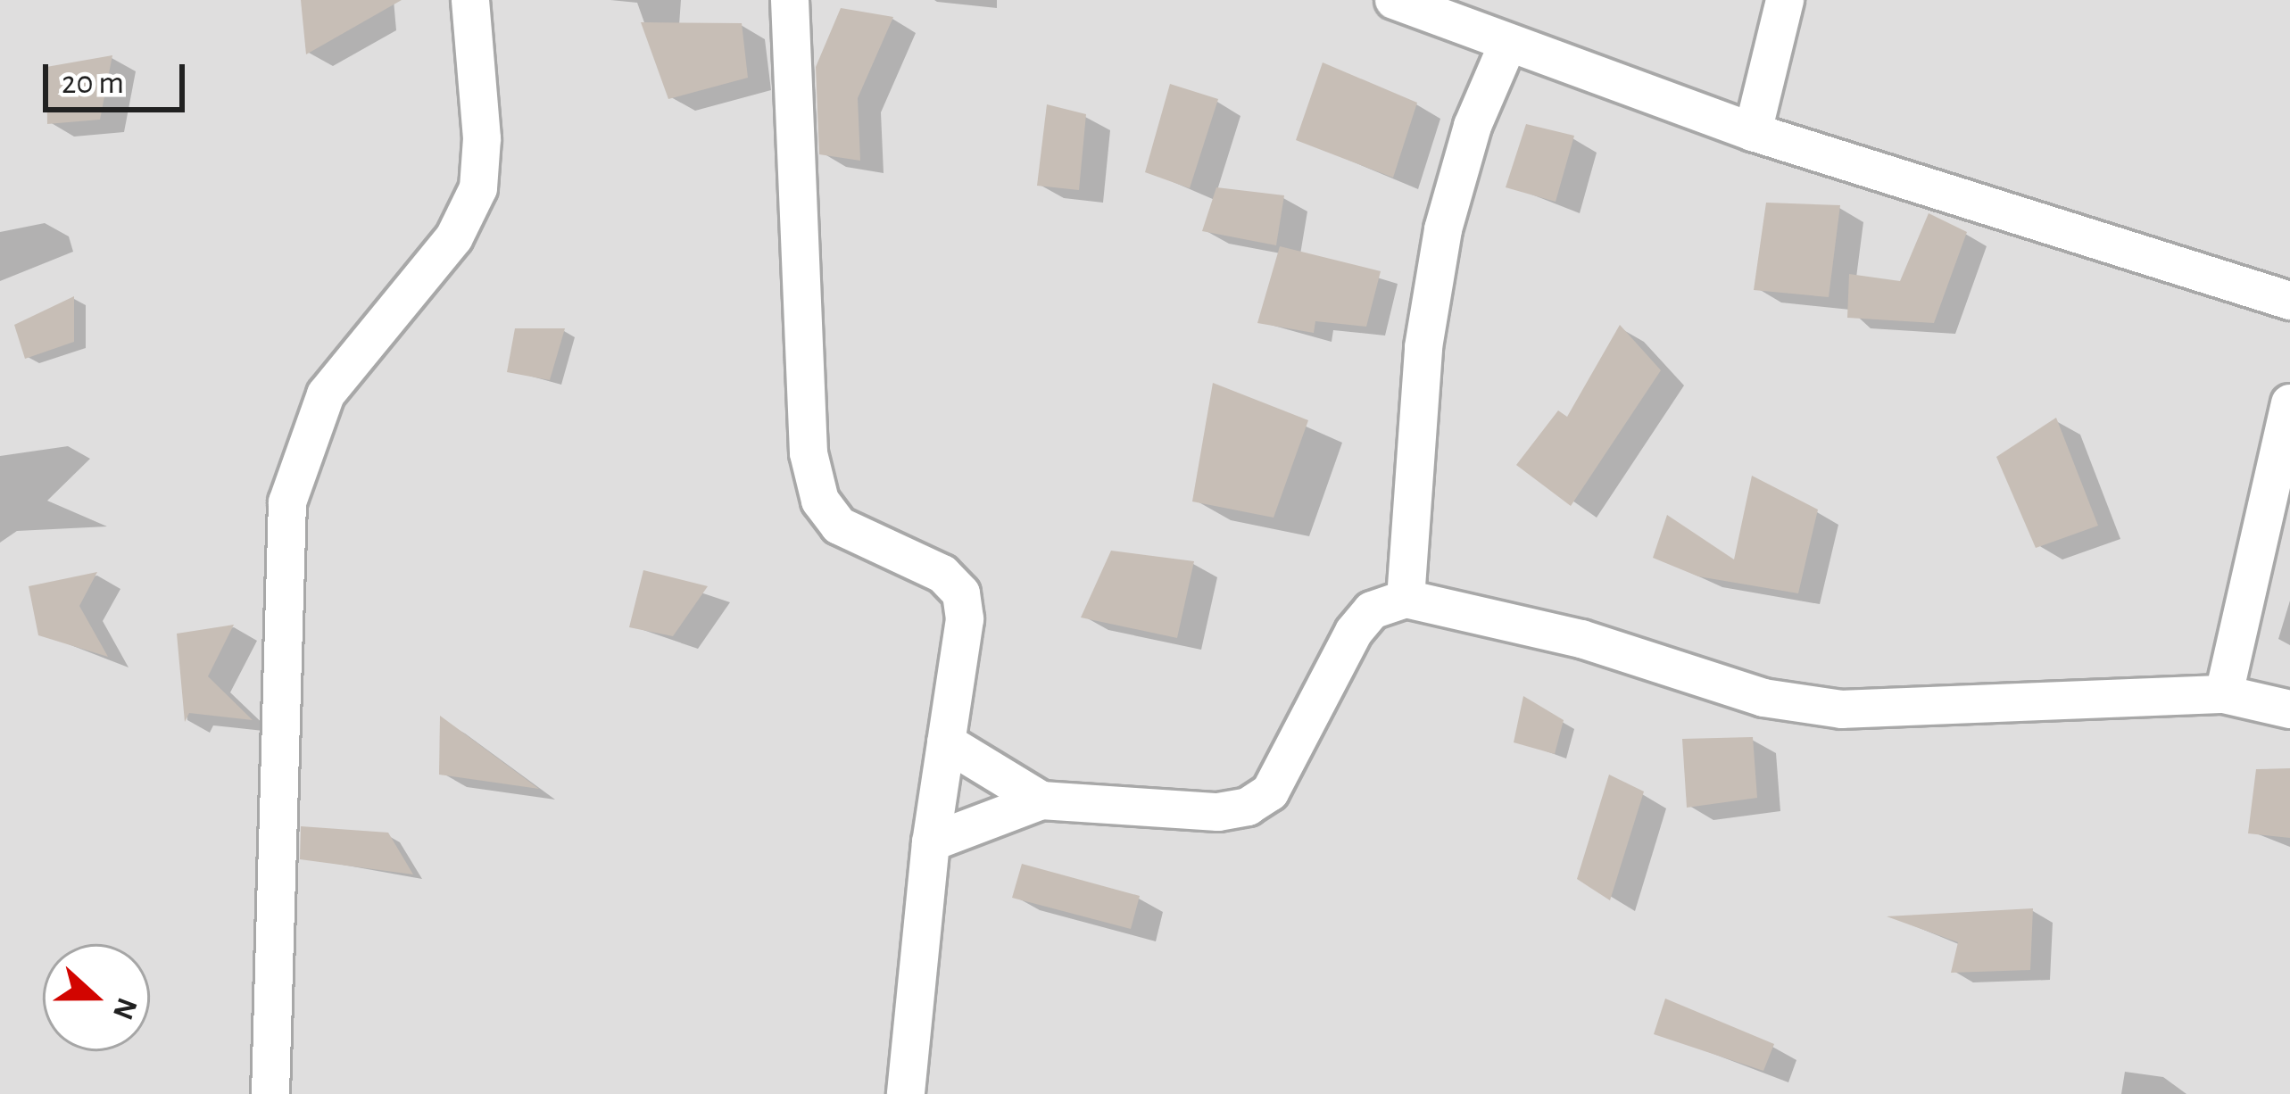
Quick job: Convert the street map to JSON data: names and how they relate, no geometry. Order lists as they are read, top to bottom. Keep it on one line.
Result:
{"scale_bar":"20 m","north":"right"}
